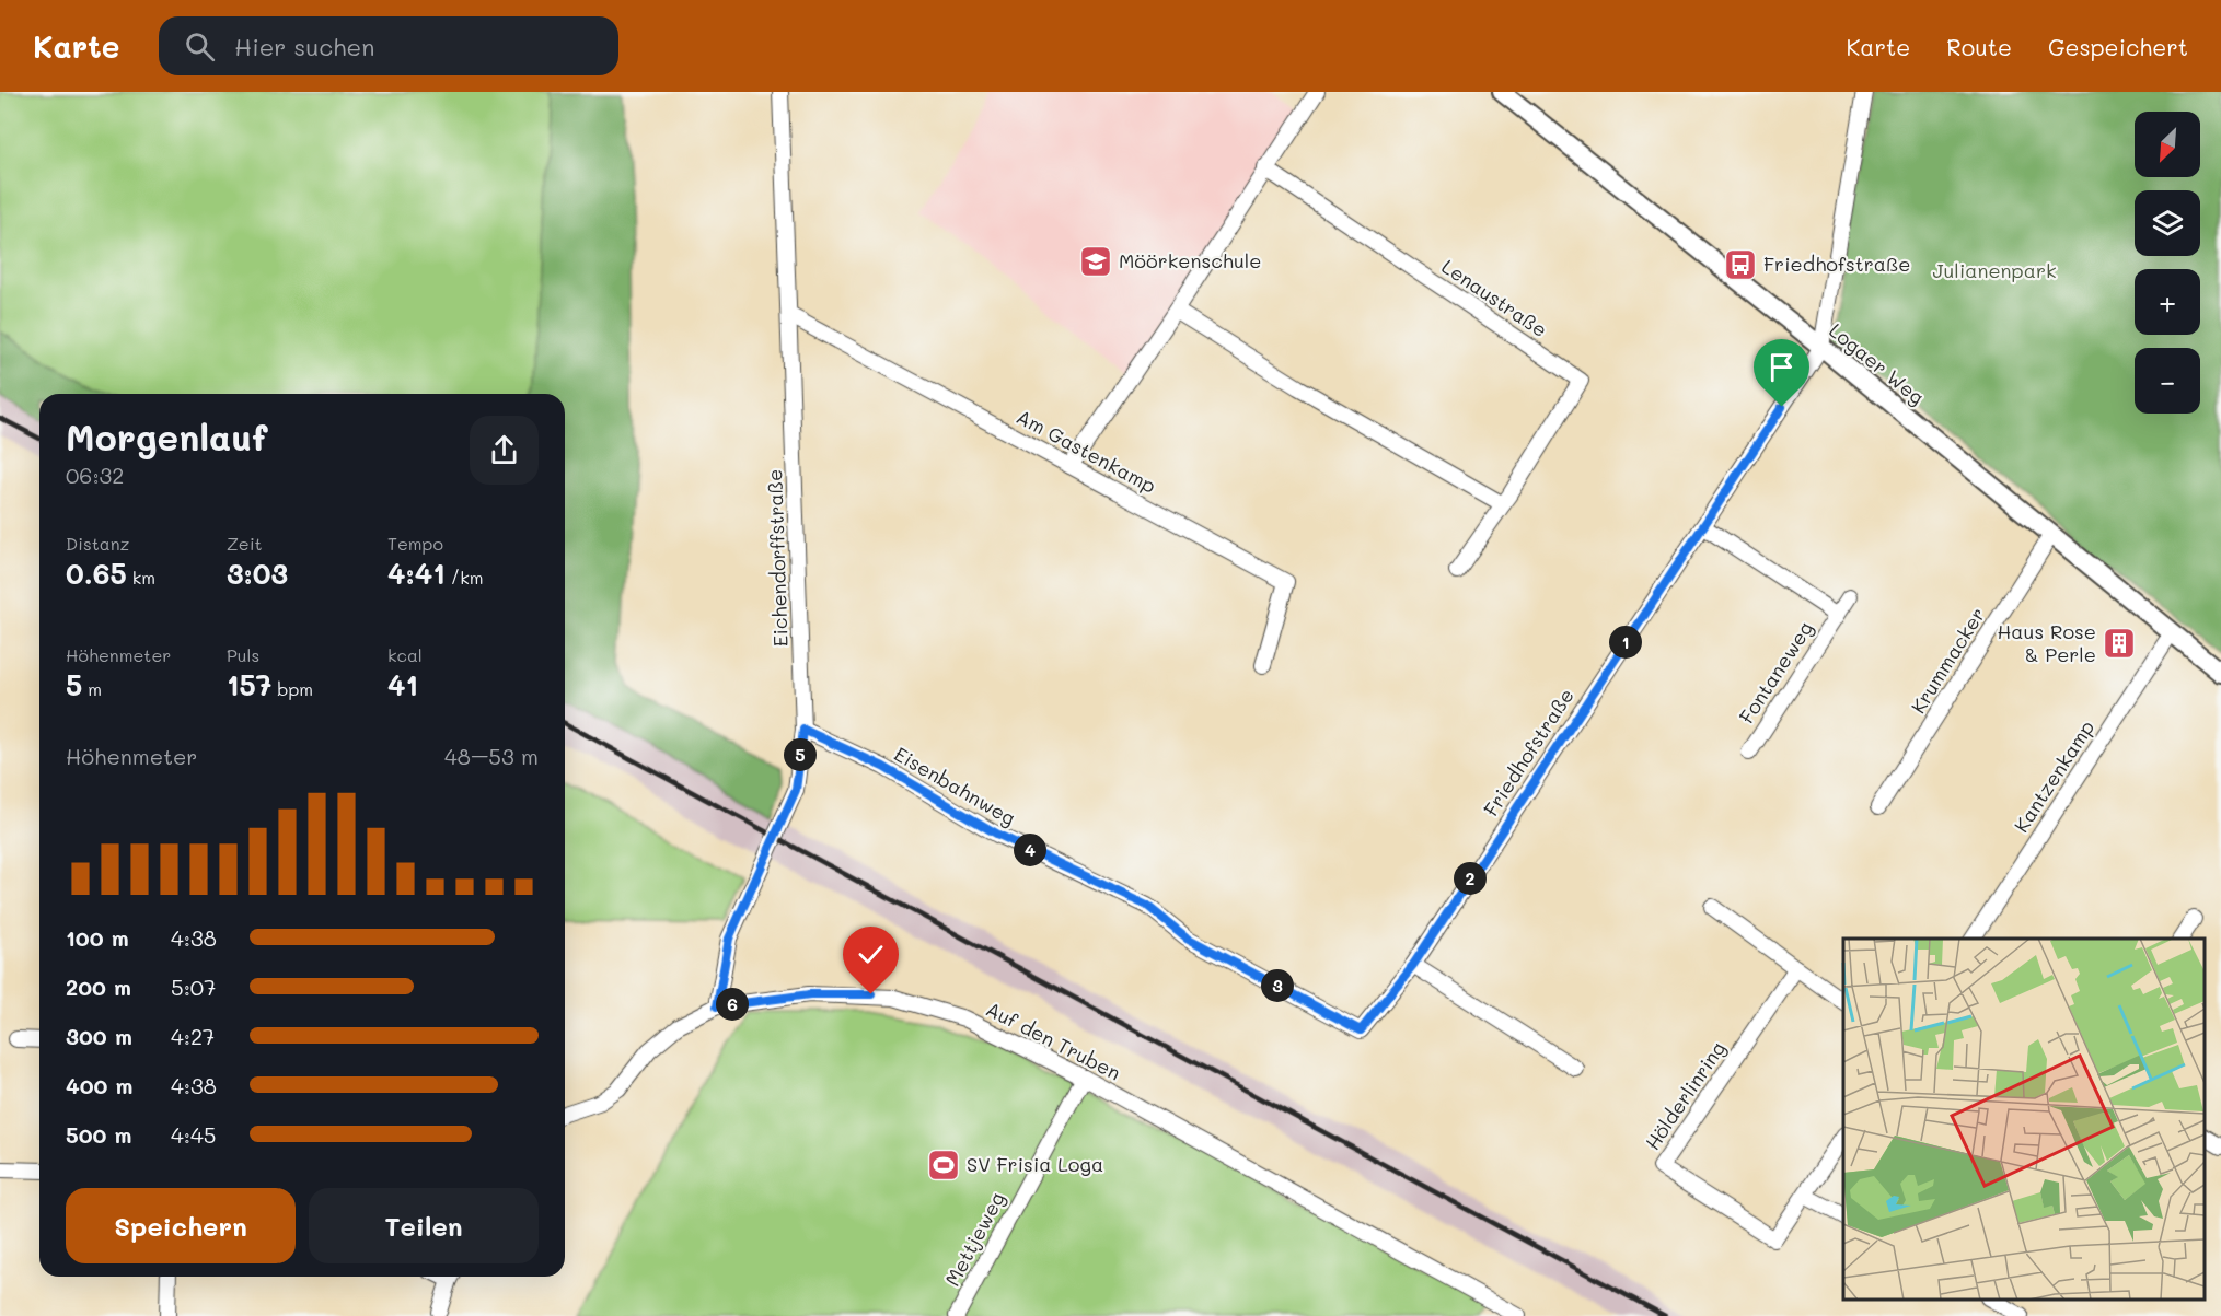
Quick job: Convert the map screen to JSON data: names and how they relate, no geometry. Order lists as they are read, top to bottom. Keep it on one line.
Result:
{"streets":{"street":["Lenaustraße","Logaer Weg","Am Gastenkamp","Eichendorffstraße","Krummacker","Fontaneweg","Friedhofstraße","Kantzenkamp","Eisenbahnweg","Auf den Truben","Hölderlinring","Mettjeweg"]},"crossings":[["Logaer Weg","Krummacker"],["Logaer Weg","Friedhofstraße"],["Logaer Weg","Kantzenkamp"],["Am Gastenkamp","Eichendorffstraße"],["Eichendorffstraße","Eisenbahnweg"],["Eichendorffstraße","Auf den Truben"],["Fontaneweg","Friedhofstraße"],["Friedhofstraße","Eisenbahnweg"],["Auf den Truben","Mettjeweg"]],"parks":["Julianenpark"],"places":{"school or university":["Möörkenschule"],"bus stop":["Friedhofstraße"],"building":["Haus Rose & Perle"],"sports":["SV Frisia Loga"]},"north":"bottom left","page":{"header":"Karte","search":"Hier suchen","nav":["Karte","Route","Gespeichert"],"map_buttons":["+","−"],"heading":["Morgenlauf","06:32"],"stats":[["Distanz","0.65 km"],["Zeit","3:03"],["Tempo","4:41 /km"],["Höhenmeter","5 m"],["Puls","157 bpm"],["kcal","41"]],"pins":["1","5","4","2","3","6"],"chart":["Höhenmeter","48–53 m"],"list":[{"name":"100 m","note":"4:38"},{"name":"200 m","note":"5:07"},{"name":"300 m","note":"4:27"},{"name":"400 m","note":"4:38"},{"name":"500 m","note":"4:45"}],"buttons":["Speichern","Teilen"]}}
